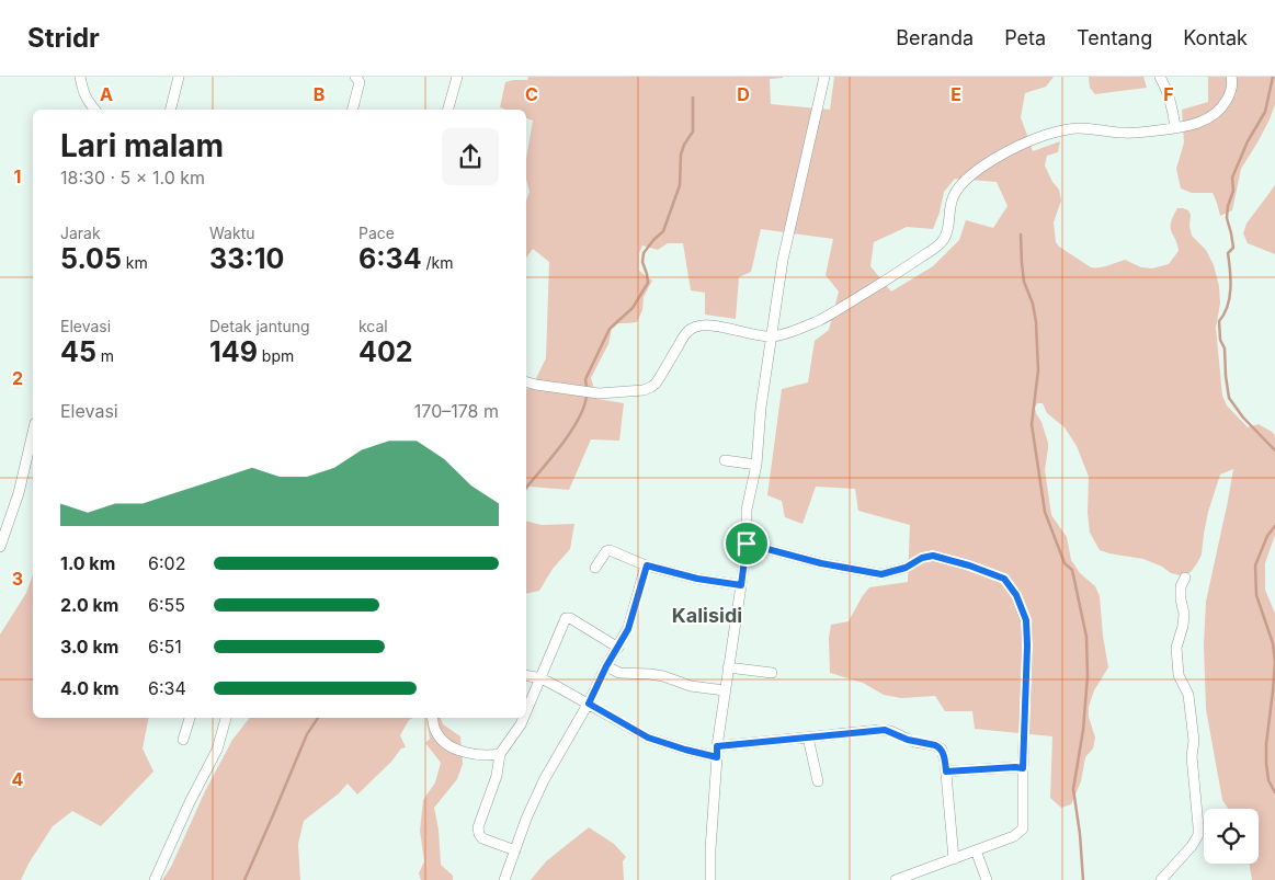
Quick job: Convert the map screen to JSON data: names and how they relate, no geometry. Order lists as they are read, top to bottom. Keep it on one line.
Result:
{"districts":["Kalisidi"],"page":{"header":"Stridr","nav":["Beranda","Peta","Tentang","Kontak"],"heading":["Lari malam","18:30 · 5 × 1.0 km"],"stats":[["Jarak","5.05 km"],["Waktu","33:10"],["Pace","6:34 /km"],["Elevasi","45 m"],["Detak jantung","149 bpm"],["kcal","402"]],"chart":["Elevasi","170–178 m"],"list":[{"name":"1.0 km","note":"6:02"},{"name":"2.0 km","note":"6:55"},{"name":"3.0 km","note":"6:51"},{"name":"4.0 km","note":"6:34"}]},"grid":{"columns":["A","B","C","D","E","F"],"rows":["1","2","3","4"]}}
